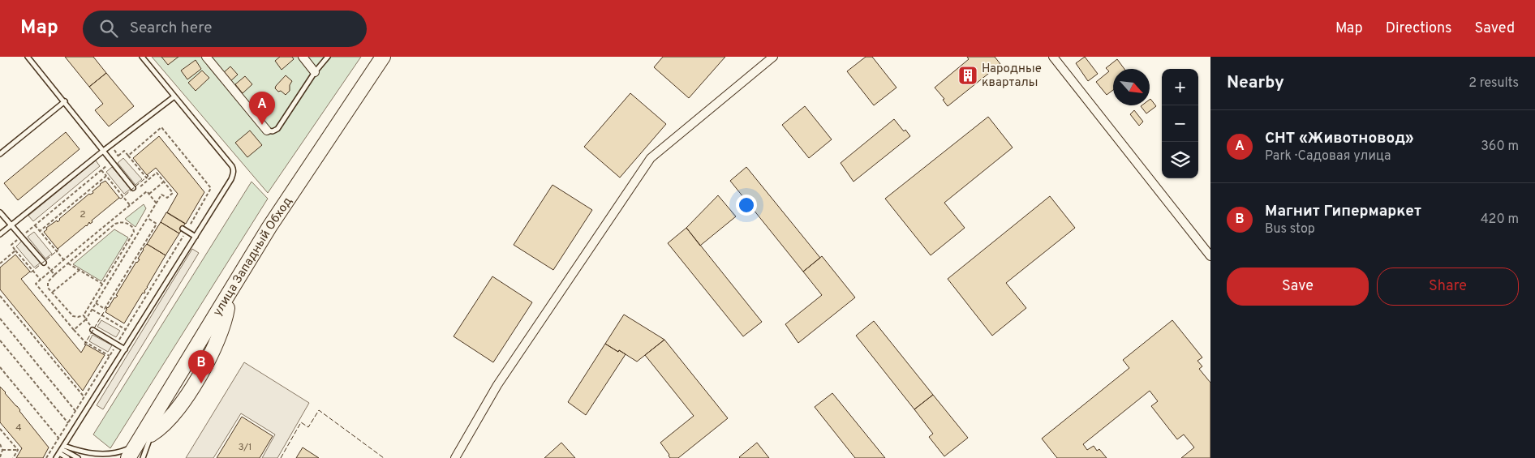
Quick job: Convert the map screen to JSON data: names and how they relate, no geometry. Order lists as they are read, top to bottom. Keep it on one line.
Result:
{"streets":{"highway":["улица Западный Обход"]},"places":{"building":["Народные кварталы"]},"house_numbers":["2","4","3/1"],"north":"bottom right","page":{"header":"Map","search":"Search here","nav":["Map","Directions","Saved"],"heading":["Nearby","2 results"],"map_buttons":["+","−"],"pins":["A","B"],"list":[{"mark":"A","name":"СНТ «Животновод»","note":"Park · Садовая улица","value":"360 m"},{"mark":"B","name":"Магнит Гипермаркет","note":"Bus stop","value":"420 m"}],"buttons":["Save","Share"]}}
